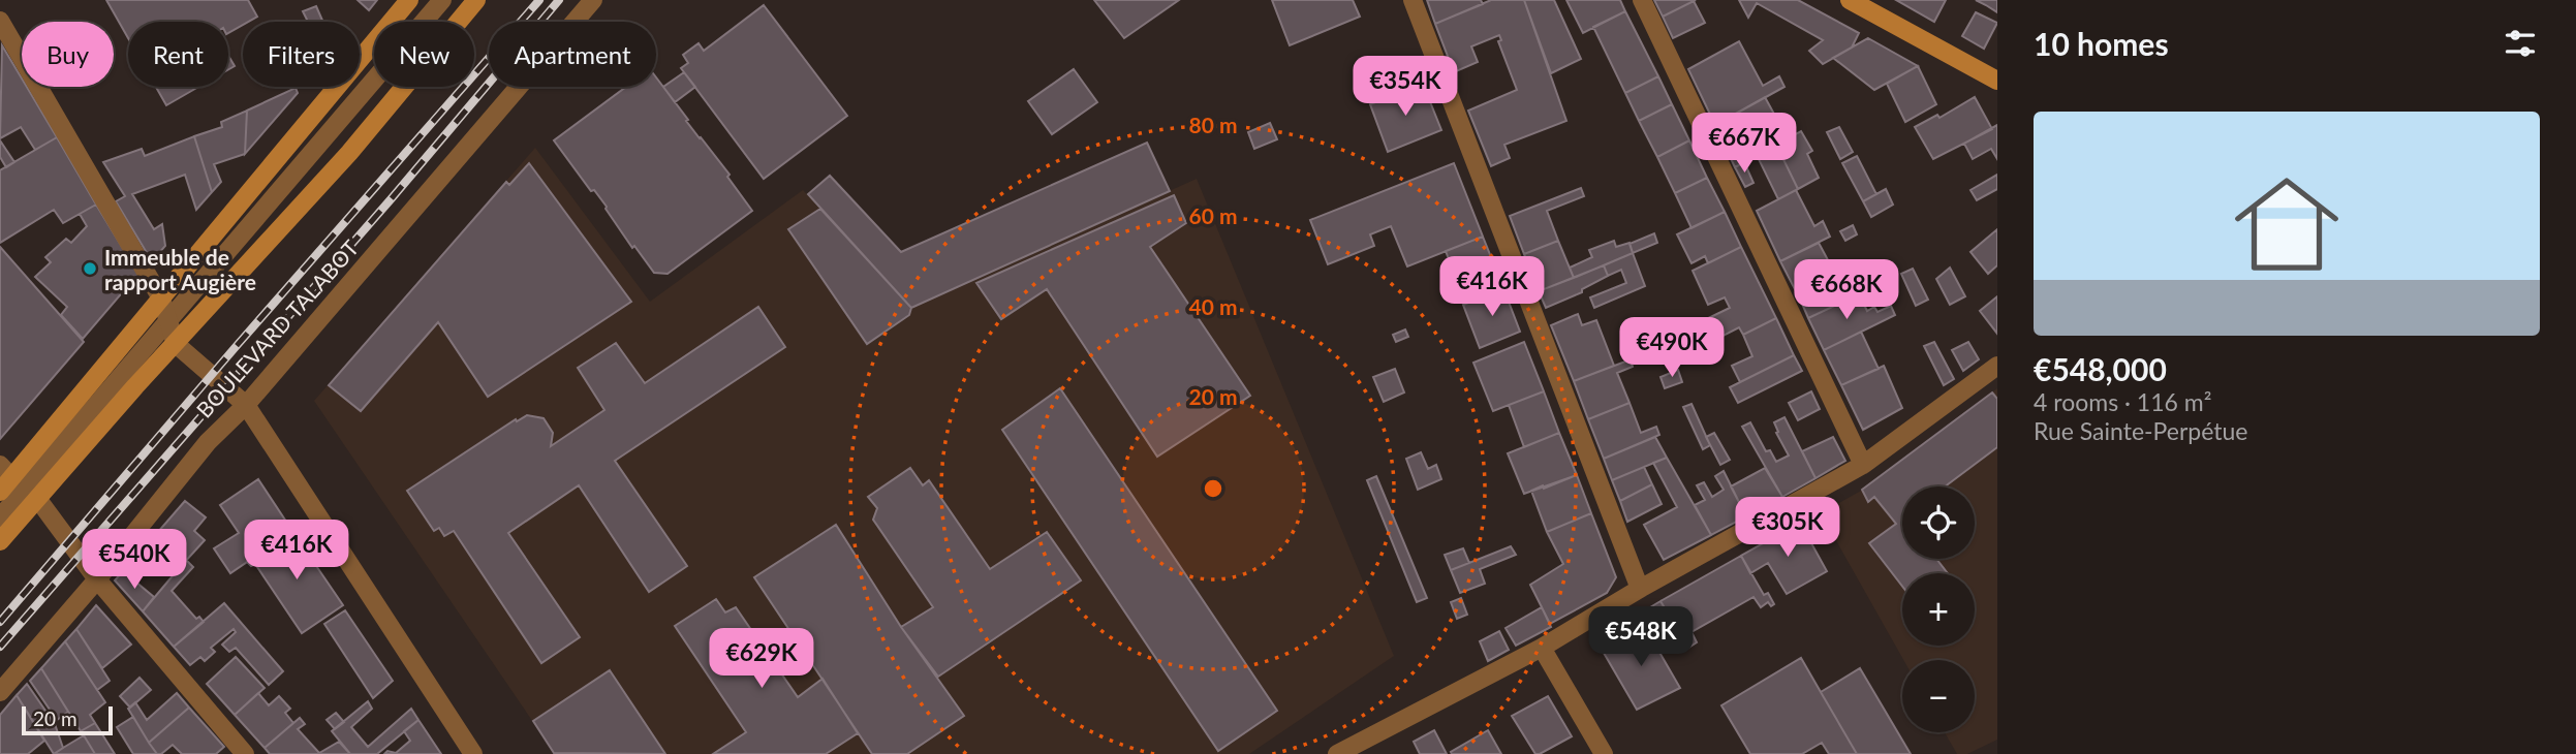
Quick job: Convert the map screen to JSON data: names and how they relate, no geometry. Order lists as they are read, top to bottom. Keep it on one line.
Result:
{"streets":{"street":["BOULEVARD TALABOT"]},"places":["Immeuble de rapport Augière"],"scale_bar":"20 m","page":{"heading":"10 homes","chip":["Buy","Rent","Filters","New","Apartment"],"price":["€354K","€667K","€416K","€668K","€490K","€305K","€416K","€540K","€548K","€629K"],"list":[{"name":"€548,000","note":"4 rooms · 116 m² · Rue Sainte-Perpétue"}],"map_buttons":["+","−"],"scale":"20 m"},"rings":["80 m","60 m","40 m","20 m"]}
